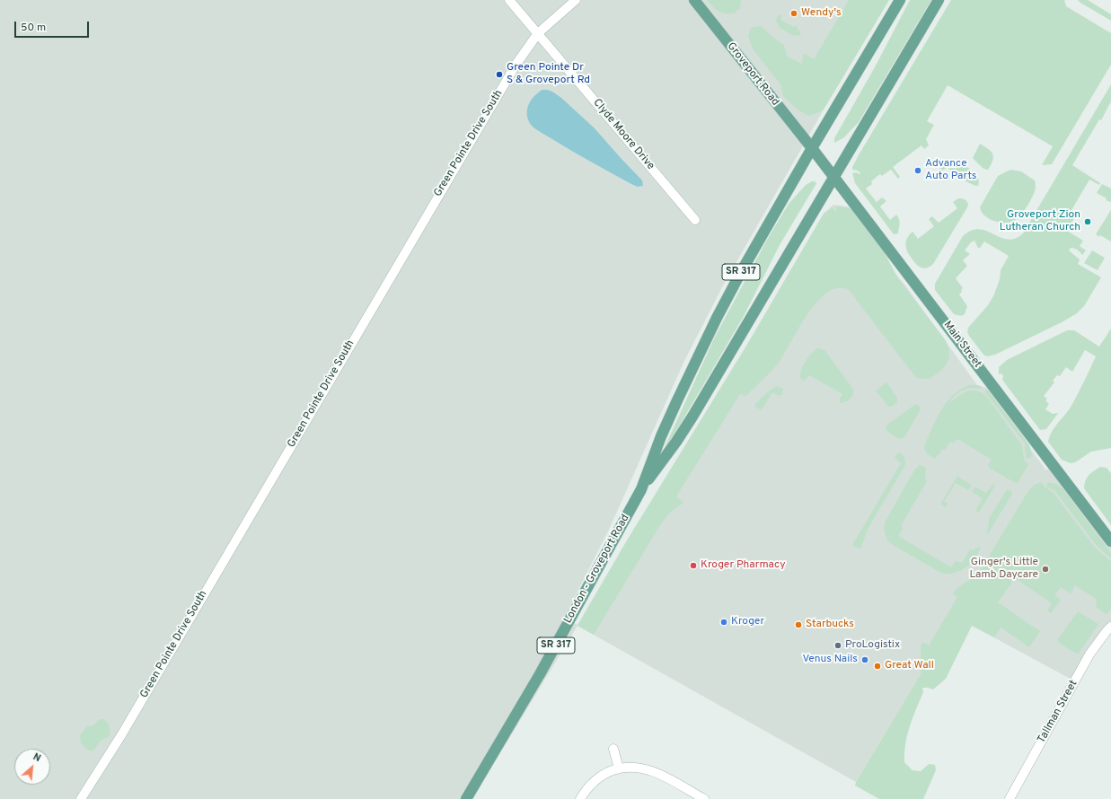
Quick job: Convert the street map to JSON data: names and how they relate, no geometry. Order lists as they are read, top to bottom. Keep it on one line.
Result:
{"streets":{"main road":["Groveport Road","SR 317","Main Street","London - Groveport Road"],"street":["Clyde Moore Drive","Green Pointe Drive South","Tallman Street"]},"crossings":[["Groveport Road","SR 317"],["Groveport Road","Main Street"],["Clyde Moore Drive","Green Pointe Drive South"],["SR 317","Main Street"],["SR 317","London - Groveport Road"]],"places":["Wendy's","Green Pointe Dr S & Groveport Rd","Advance Auto Parts","Groveport Zion Lutheran Church","Kroger Pharmacy","Ginger's Little Lamb Daycare","Kroger","Starbucks","ProLogistix","Venus Nails","Great Wall"],"scale_bar":"50 m","north":"top right"}
